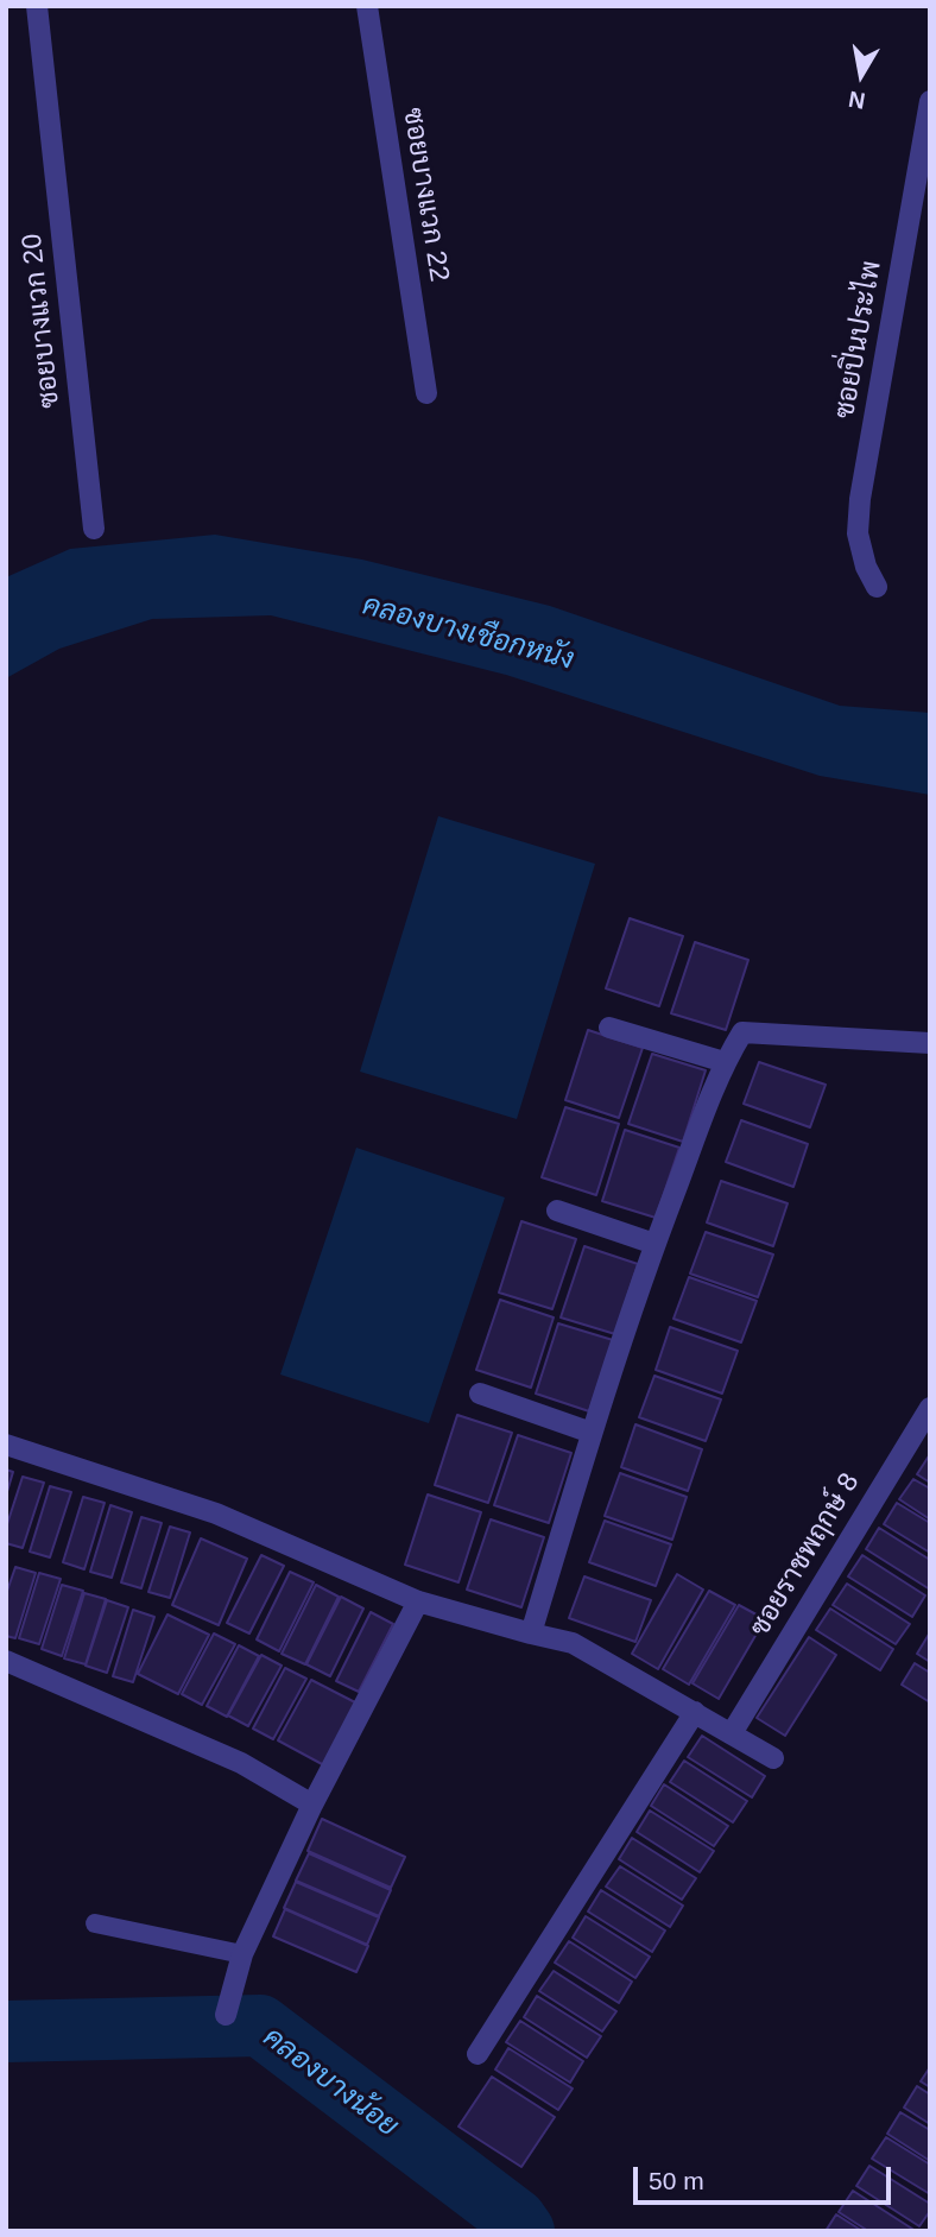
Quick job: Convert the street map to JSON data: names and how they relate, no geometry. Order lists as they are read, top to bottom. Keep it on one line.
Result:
{"streets":{"street":["ซอยบางแวก 22","ซอยบางแวก 20","ซอยปิ่นประไพ","ซอยราชพฤกษ์ 8"]},"water":["คลองบางเชือกหนัง","คลองบางน้อย"],"scale_bar":"50 m","north":"bottom"}
